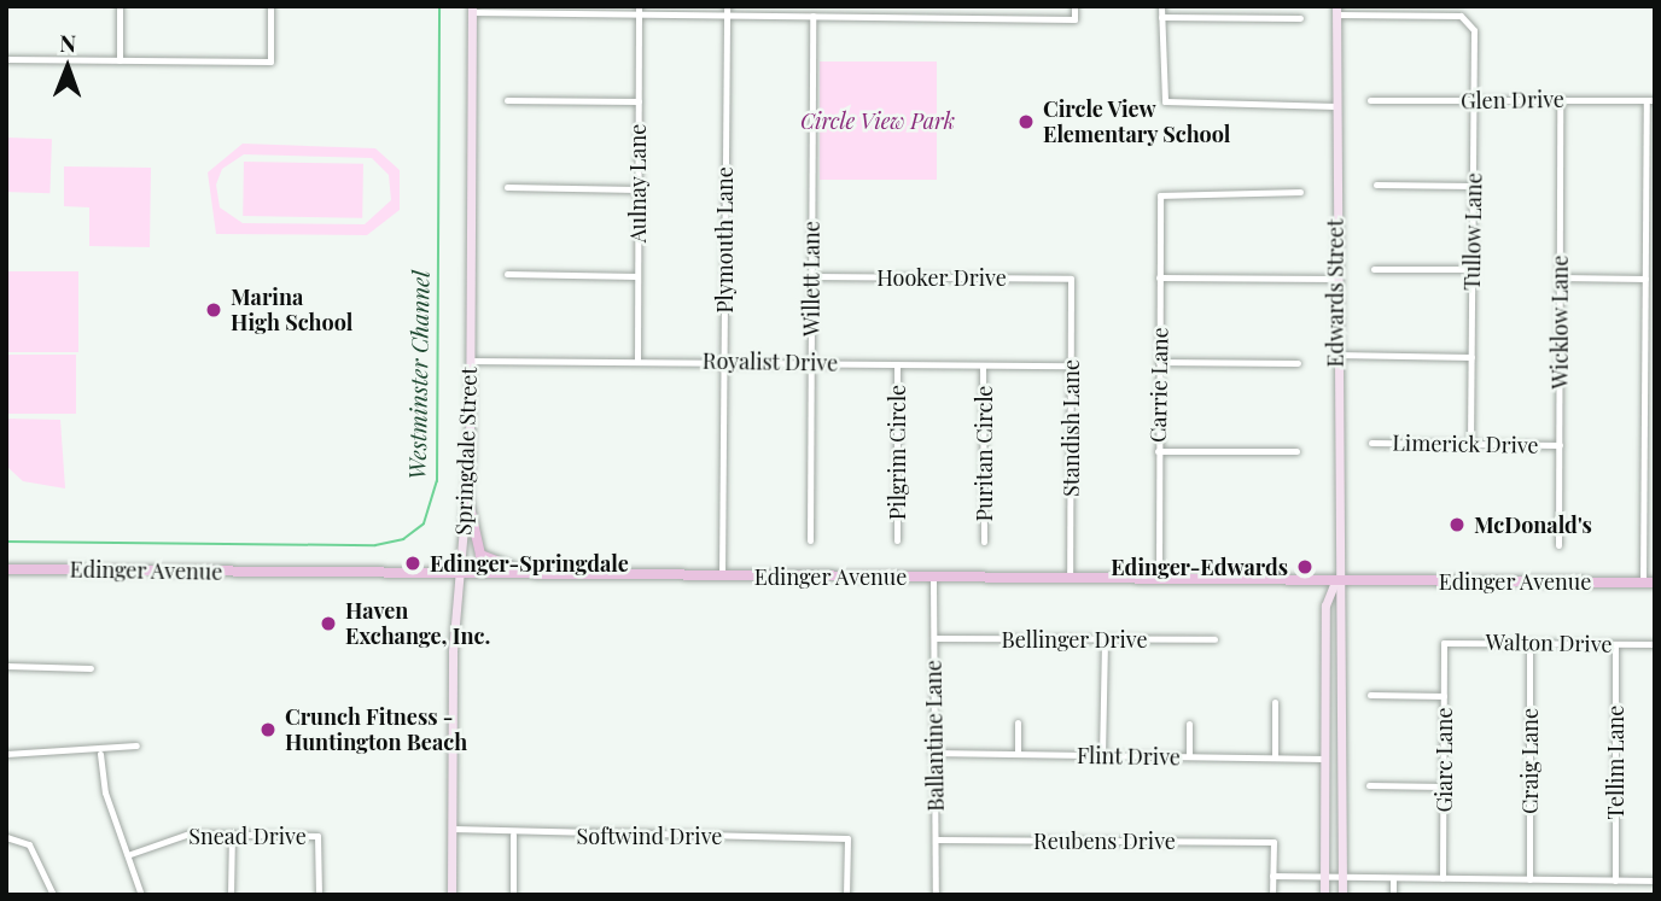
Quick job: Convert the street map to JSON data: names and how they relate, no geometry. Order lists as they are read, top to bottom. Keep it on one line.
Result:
{"streets":{"main road":["Edwards Street","Springdale Street","Edinger Avenue"],"street":["Glen Drive","Aulnay Lane","Tullow Lane","Plymouth Lane","Hooker Drive","Willett Lane","Wicklow Lane","Royalist Drive","Carrie Lane","Standish Lane","Limerick Drive","Pilgrim Circle","Puritan Circle","Bellinger Drive","Walton Drive","Ballantine Lane","Flint Drive","Giarc Lane","Craig Lane","Tellim Lane","Snead Drive","Softwind Drive","Reubens Drive"]},"crossings":[["Glen Drive","Tullow Lane"],["Glen Drive","Wicklow Lane"],["Aulnay Lane","Royalist Drive"],["Tullow Lane","Limerick Drive"],["Plymouth Lane","Royalist Drive"],["Plymouth Lane","Edinger Avenue"],["Hooker Drive","Willett Lane"],["Hooker Drive","Standish Lane"],["Willett Lane","Royalist Drive"],["Edwards Street","Edinger Avenue"],["Edwards Street","Flint Drive"],["Wicklow Lane","Limerick Drive"],["Royalist Drive","Standish Lane"],["Royalist Drive","Springdale Street"],["Royalist Drive","Pilgrim Circle"],["Royalist Drive","Puritan Circle"],["Carrie Lane","Edinger Avenue"],["Standish Lane","Edinger Avenue"],["Springdale Street","Edinger Avenue"],["Springdale Street","Softwind Drive"],["Edinger Avenue","Ballantine Lane"],["Bellinger Drive","Ballantine Lane"],["Walton Drive","Giarc Lane"],["Walton Drive","Craig Lane"],["Walton Drive","Tellim Lane"],["Ballantine Lane","Flint Drive"],["Ballantine Lane","Reubens Drive"]],"water":["Westminster Channel"],"parks":["Circle View Park"],"places":["Circle View Elementary School","Marina High School","McDonald's","Edinger-Springdale","Edinger-Edwards","Haven Exchange, Inc.","Crunch Fitness - Huntington Beach"],"north":"top"}
